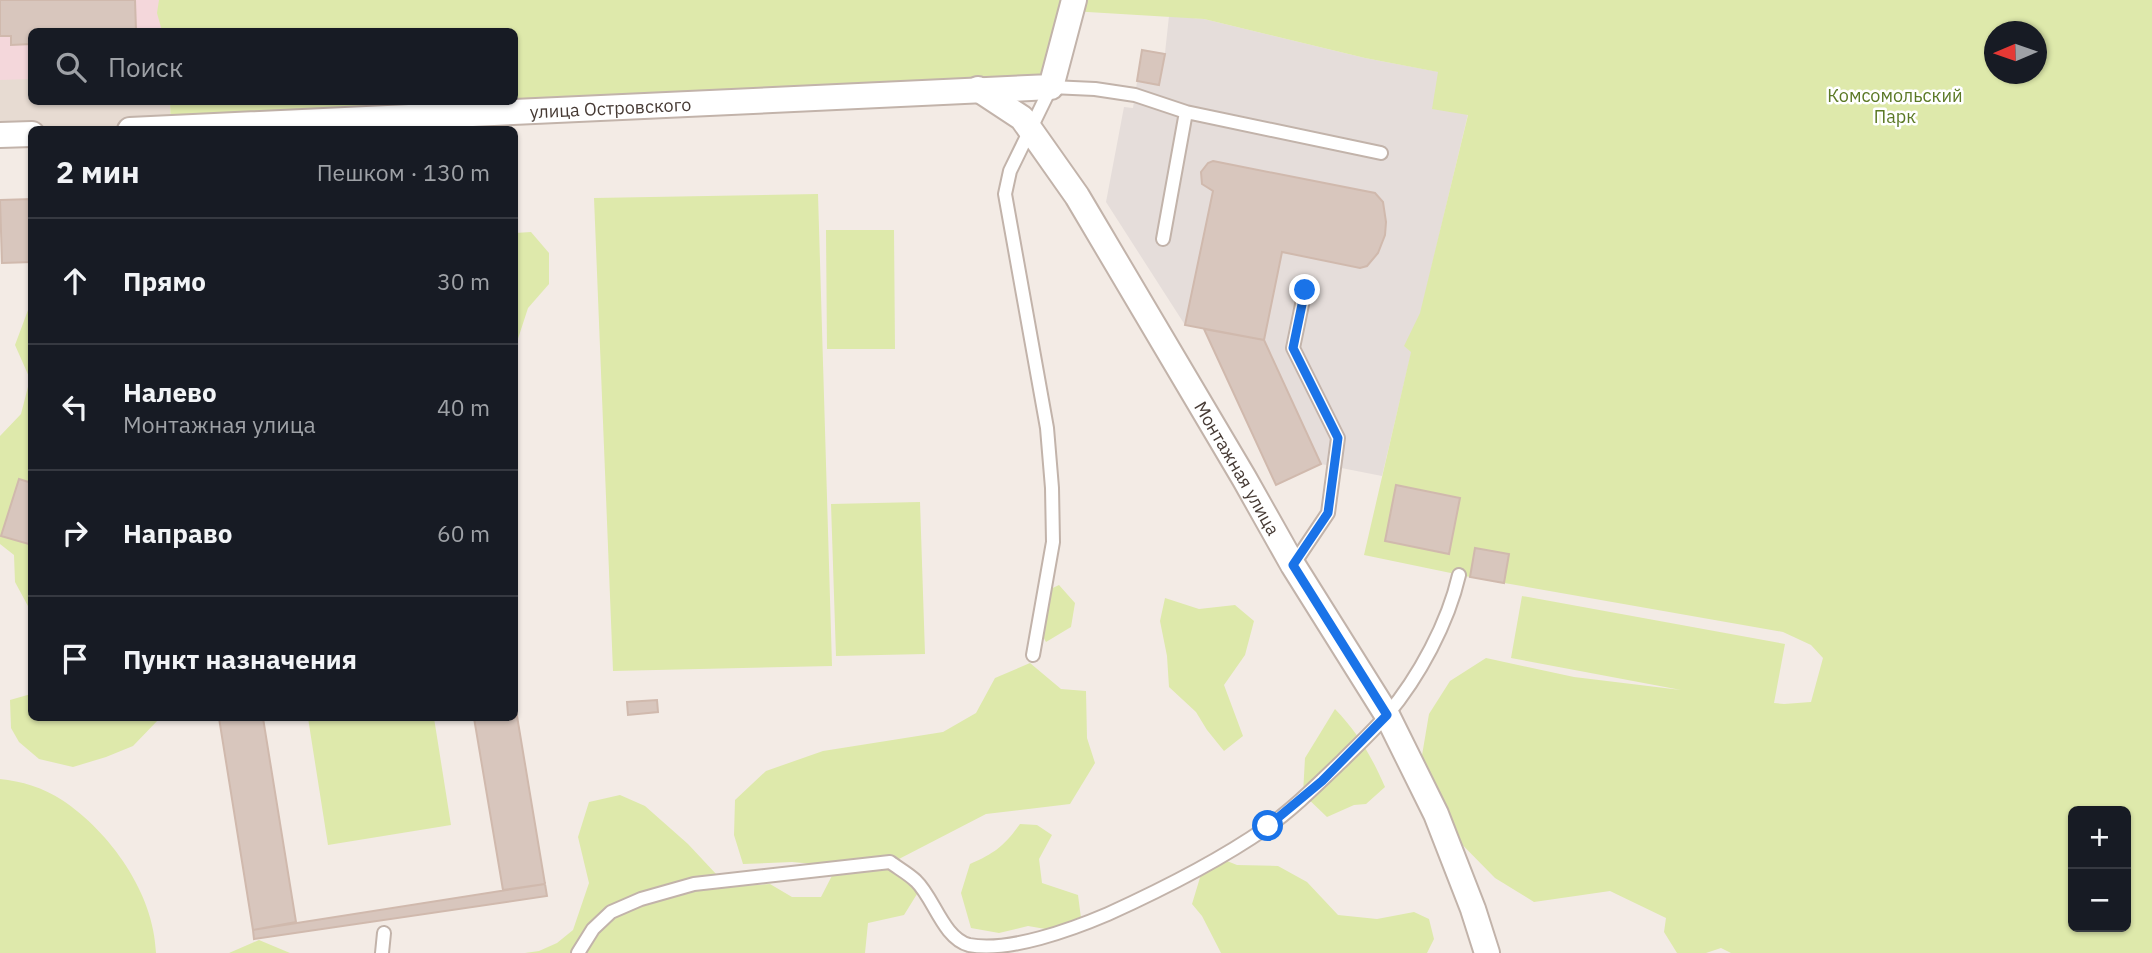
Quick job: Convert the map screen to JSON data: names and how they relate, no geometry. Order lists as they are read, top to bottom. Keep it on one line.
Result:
{"streets":{"street":["улица Островского","Монтажная улица"]},"crossings":[["улица Островского","Монтажная улица"]],"parks":["Комсомольский Парк"],"north":"left","page":{"search":"Поиск","heading":["2 мин","Пешком · 130 m"],"list":[["Прямо","30 m"],["Налево","Монтажная улица","40 m"],["Направо","60 m"],"Пункт назначения"],"map_buttons":["+","−"]}}
